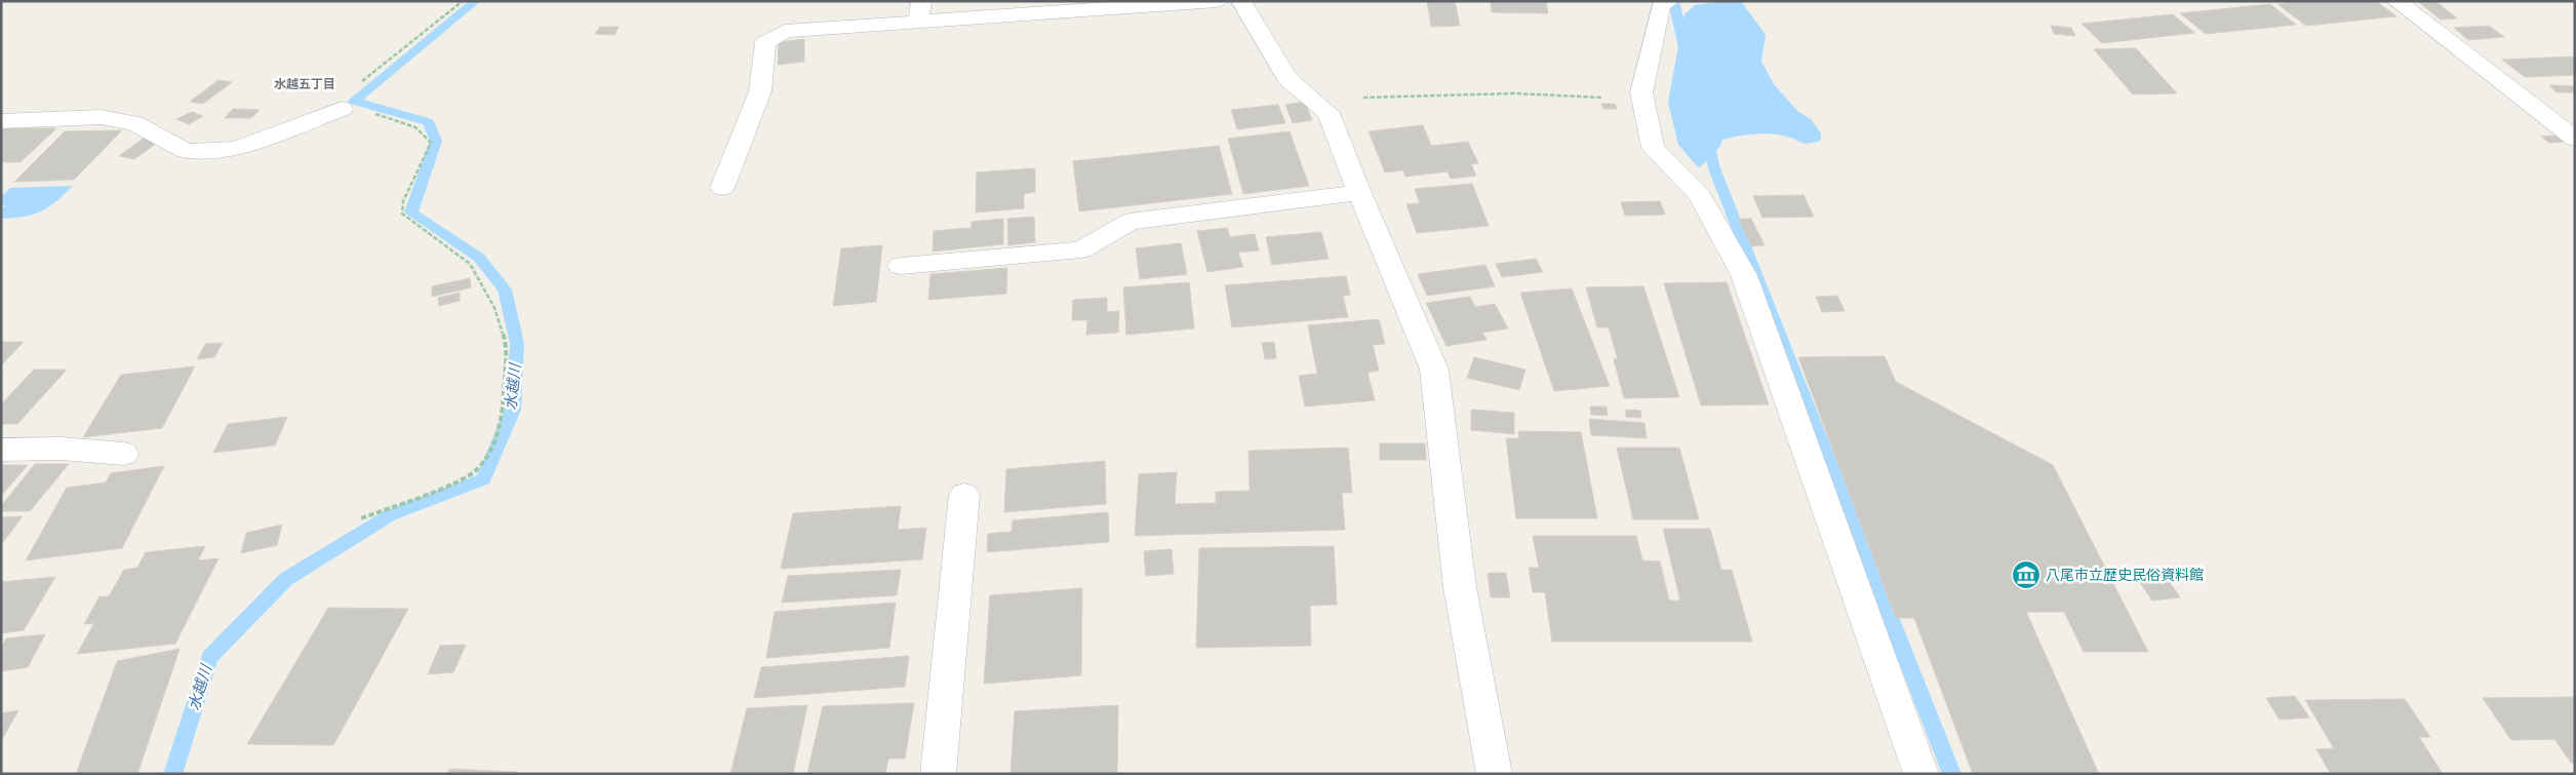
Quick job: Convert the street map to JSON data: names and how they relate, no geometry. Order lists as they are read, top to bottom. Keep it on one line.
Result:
{"districts":["水越五丁目"],"water":["水越川"],"places":{"museum":["八尾市立歴史民俗資料館"]}}
